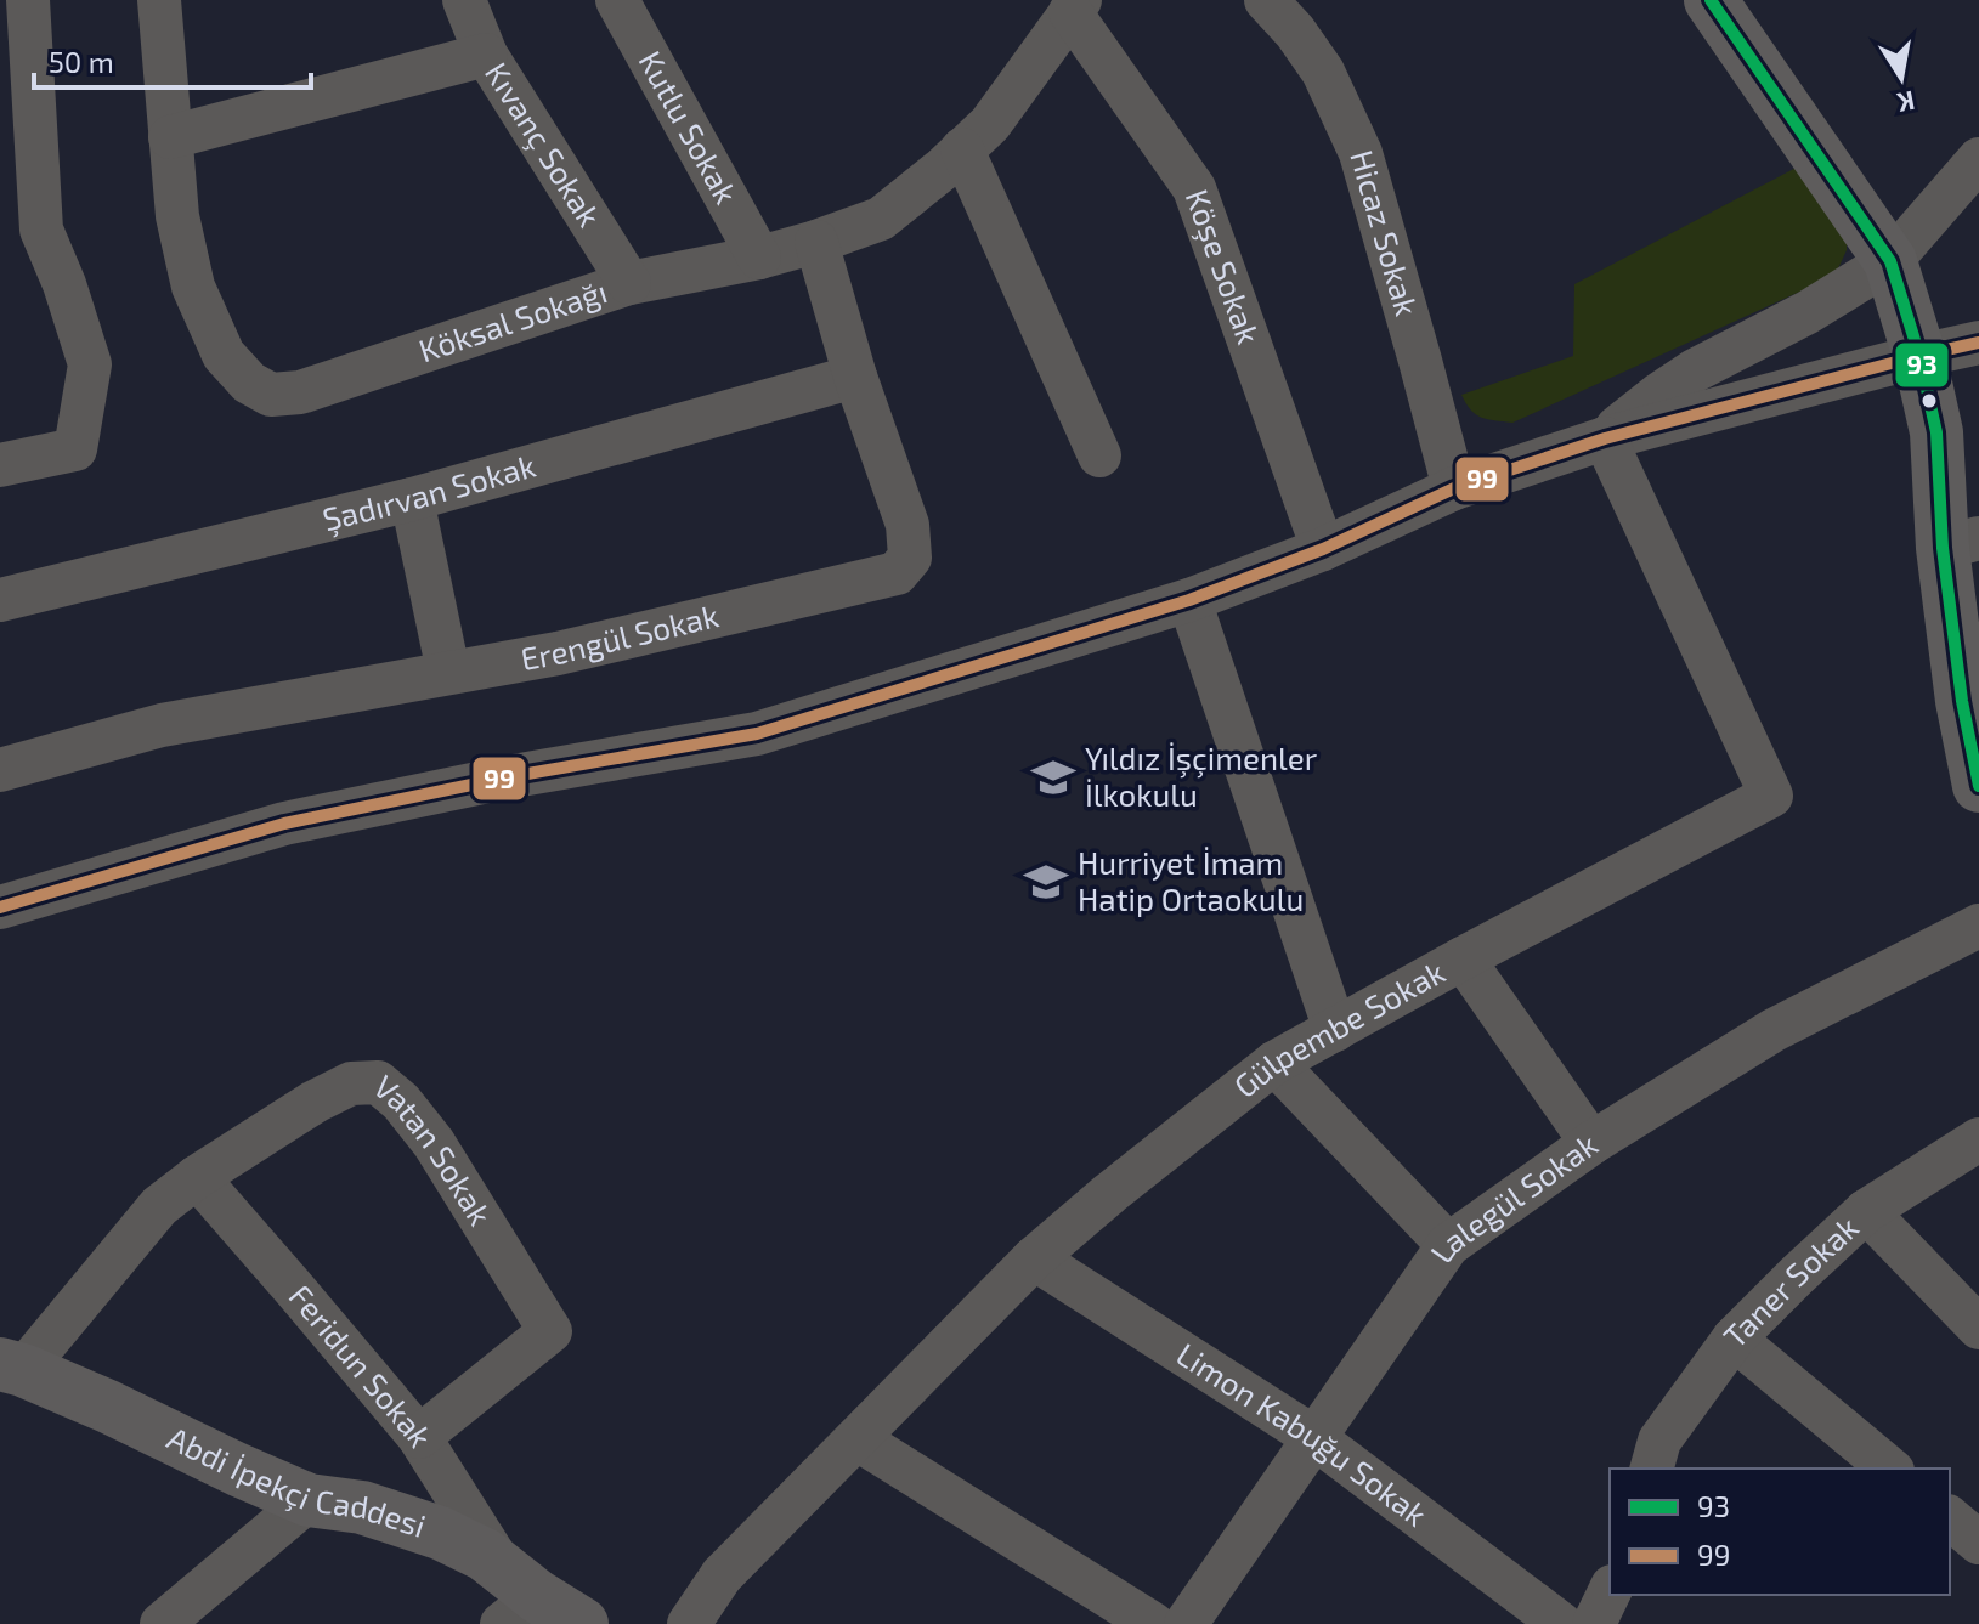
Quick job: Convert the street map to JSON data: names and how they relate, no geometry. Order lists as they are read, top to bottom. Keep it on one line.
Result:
{"streets":{"street":["Kutlu Sokak","Kıvanç Sokak","Hicaz Sokak","Köşe Sokak","Köksal Sokağı","Şadırvan Sokak","Erengül Sokak","Gülpembe Sokak","Vatan Sokak","Lalegül Sokak","Taner Sokak","Feridun Sokak","Limon Kabuğu Sokak","Abdi İpekçi Caddesi"]},"crossings":[["Kutlu Sokak","Köksal Sokağı"],["Kıvanç Sokak","Köksal Sokağı"],["Köşe Sokak","Köksal Sokağı"],["Köksal Sokağı","Erengül Sokak"],["Şadırvan Sokak","Erengül Sokak"],["Gülpembe Sokak","Limon Kabuğu Sokak"],["Vatan Sokak","Feridun Sokak"],["Vatan Sokak","Abdi İpekçi Caddesi"],["Lalegül Sokak","Limon Kabuğu Sokak"],["Feridun Sokak","Abdi İpekçi Caddesi"]],"places":{"school or university":["Yıldız İşçimenler İlkokulu","Hurriyet İmam Hatip Ortaokulu"]},"lines":["transit line 93","transit line 99"],"legend":["93","99"],"scale_bar":"50 m","north":"bottom"}
